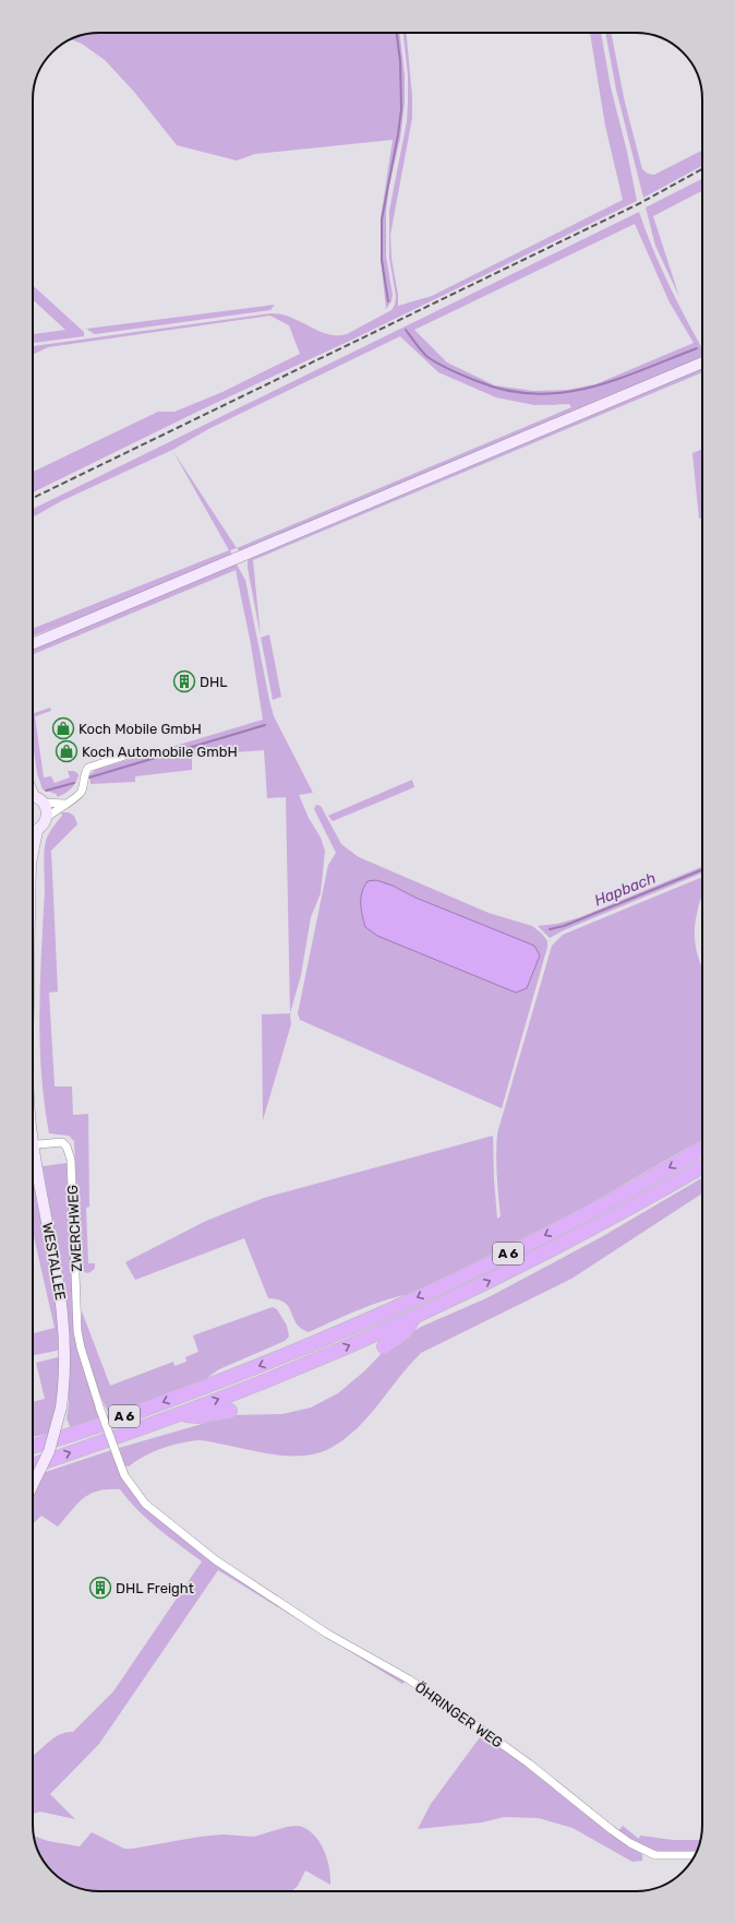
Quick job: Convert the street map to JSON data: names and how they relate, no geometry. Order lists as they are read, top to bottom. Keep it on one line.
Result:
{"streets":{"highway":["A 6"],"main road":["WESTALLEE"],"street":["ZWERCHWEG","ÖHRINGER WEG"]},"crossings":[["ZWERCHWEG","ÖHRINGER WEG"]],"water":["Hapbach"],"places":{"building":["DHL","DHL Freight"],"shop":["Koch Mobile GmbH","Koch Automobile GmbH"]}}
